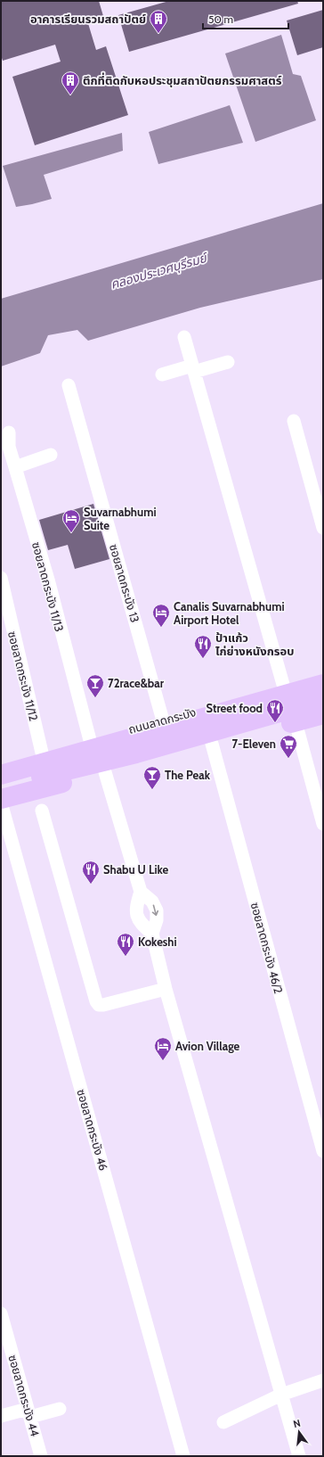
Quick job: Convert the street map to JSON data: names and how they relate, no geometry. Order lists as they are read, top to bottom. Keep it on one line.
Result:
{"streets":{"main road":["ถนนลาดกระบัง"],"street":["ซอยลาดกระบัง 13","ซอยลาดกระบัง 11/13","ซอยลาดกระบัง 11/12","ซอยลาดกระบัง 46/2","ซอยลาดกระบัง 46","ซอยลาดกระบัง 44"]},"crossings":[["ซอยลาดกระบัง 13","ถนนลาดกระบัง"],["ซอยลาดกระบัง 11/13","ถนนลาดกระบัง"],["ซอยลาดกระบัง 11/12","ถนนลาดกระบัง"]],"water":["คลองประเวศบุรีรมย์"],"places":{"building":["อาคารเรียนรวมสถาปัตย์","ตึกที่ติดกับหอประชุมสถาปัตยกรรมศาสตร์"],"hotel":["Suvarnabhumi Suite","Canalis Suvarnabhumi Airport Hotel","Avion Village"],"restaurant":["ป้าแก้ว ไก่ย่างหนังกรอบ","Street food","Shabu U Like","Kokeshi"],"bar":["72race&bar","The Peak"],"supermarket":["7-Eleven"]},"scale_bar":"50 m","north":"top"}
